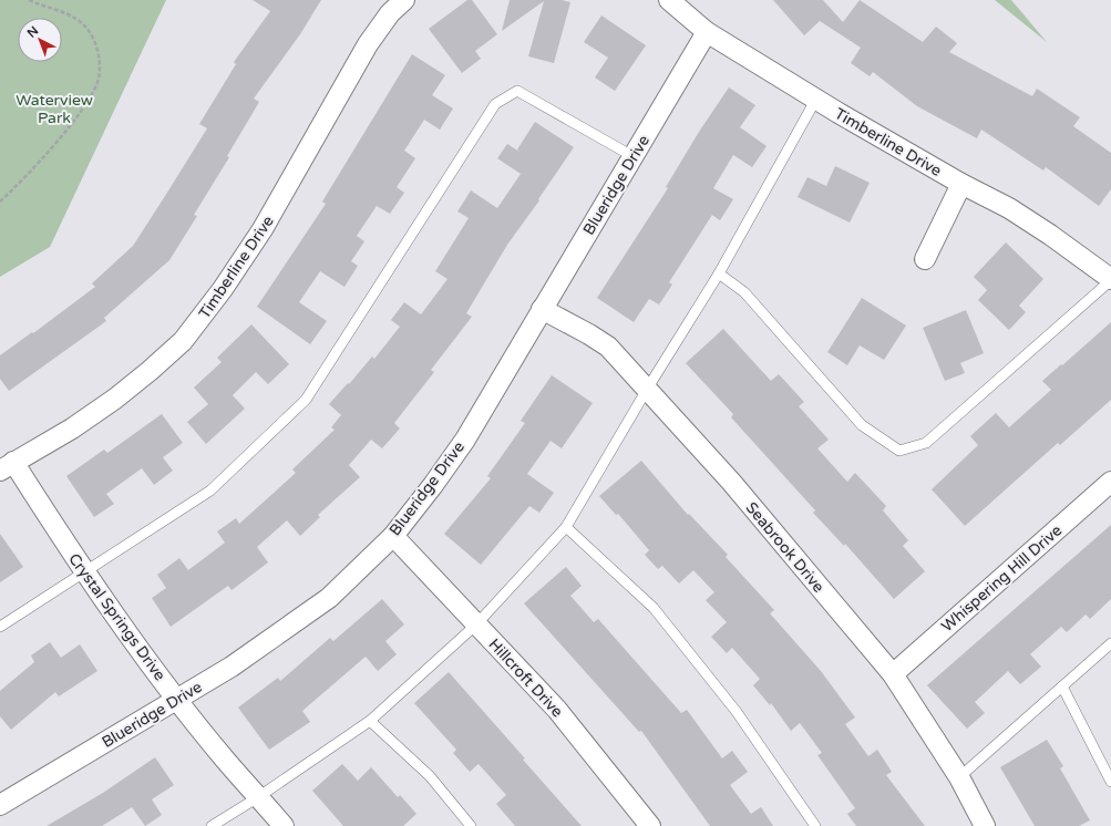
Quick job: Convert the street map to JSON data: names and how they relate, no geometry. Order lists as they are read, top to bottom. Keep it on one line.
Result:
{"streets":{"street":["Timberline Drive","Blueridge Drive","Seabrook Drive","Whispering Hill Drive","Crystal Springs Drive","Hillcroft Drive"]},"crossings":[["Timberline Drive","Blueridge Drive"],["Timberline Drive","Crystal Springs Drive"],["Blueridge Drive","Seabrook Drive"],["Blueridge Drive","Crystal Springs Drive"],["Blueridge Drive","Hillcroft Drive"],["Seabrook Drive","Whispering Hill Drive"]],"parks":["Waterview Park"],"north":"top left"}
